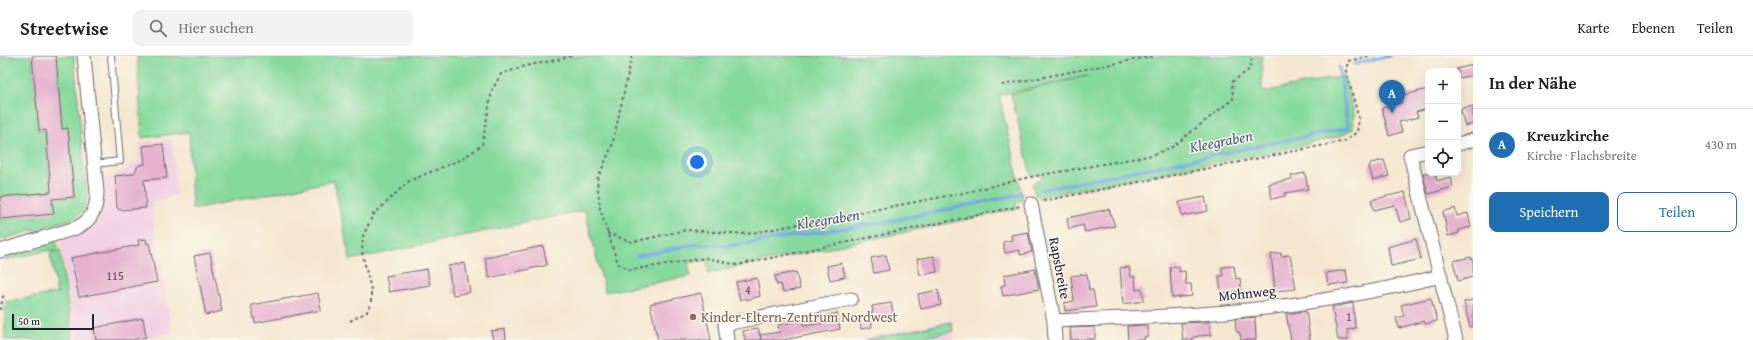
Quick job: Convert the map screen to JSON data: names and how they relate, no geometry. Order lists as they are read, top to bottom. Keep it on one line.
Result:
{"streets":{"street":["Rapsbreite","Mohnweg"]},"crossings":[["Rapsbreite","Mohnweg"]],"water":["Kleegraben"],"places":["Kinder-Eltern-Zentrum Nordwest"],"house_numbers":["115","4","1"],"scale_bar":"50 m","page":{"header":"Streetwise","search":"Hier suchen","nav":["Karte","Ebenen","Teilen"],"heading":"In der Nähe","map_buttons":["+","−"],"pins":"A","list":[{"mark":"A","name":"Kreuzkirche","note":"Kirche · Flachsbreite","value":"430 m"}],"buttons":["Speichern","Teilen"],"scale":"50 m"}}
